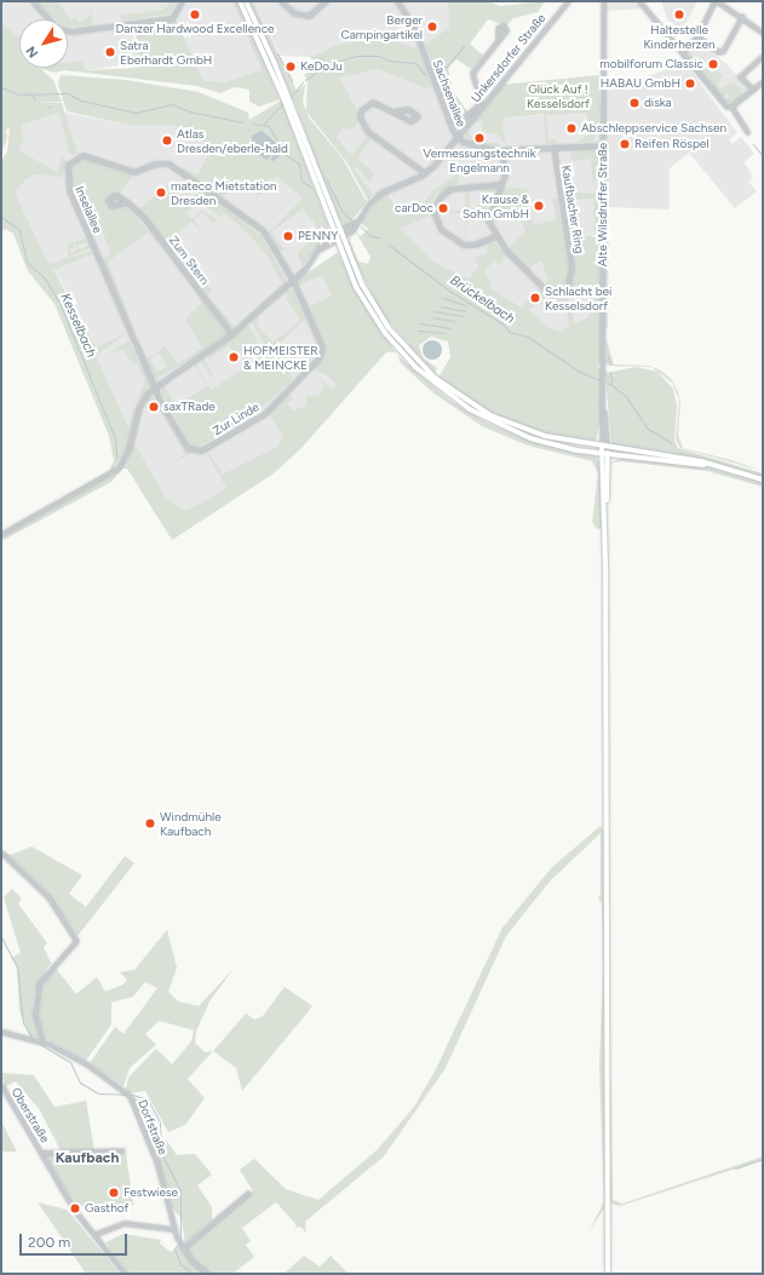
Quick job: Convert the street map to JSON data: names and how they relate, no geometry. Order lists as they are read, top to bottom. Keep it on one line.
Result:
{"streets":{"main road":["Alte Wilsdruffer Straße"],"street":["Unkersdorfer Straße","Sachsenallee","Inselallee","Kaufbacher Ring","Zum Stern","Zur Linde","Oberstraße","Dorfstraße"]},"crossings":[["Unkersdorfer Straße","Sachsenallee"],["Unkersdorfer Straße","Inselallee"],["Unkersdorfer Straße","Zum Stern"],["Unkersdorfer Straße","Zur Linde"],["Sachsenallee","Alte Wilsdruffer Straße"],["Sachsenallee","Kaufbacher Ring"],["Inselallee","Zur Linde"]],"districts":["Kaufbach"],"water":["Brückelbach","Kesselbach"],"parks":["Glück Auf ! Kesselsdorf"],"places":["Danzer Hardwood Excellence","Haltestelle Kinderherzen","Berger Campingartikel","Satra Eberhardt GmbH","mobilforum Classic","KeDoJu","HABAU GmbH","diska","Abschleppservice Sachsen","Vermessungstechnik Engelmann","Atlas Dresden/eberle-hald","Reifen Röspel","mateco Mietstation Dresden","Krause & Sohn GmbH","carDoc","PENNY","Schlacht bei Kesselsdorf","HOFMEISTER & MEINCKE","saxTRade","Windmühle Kaufbach","Festwiese","Gasthof"],"scale_bar":"200 m","north":"bottom left"}
